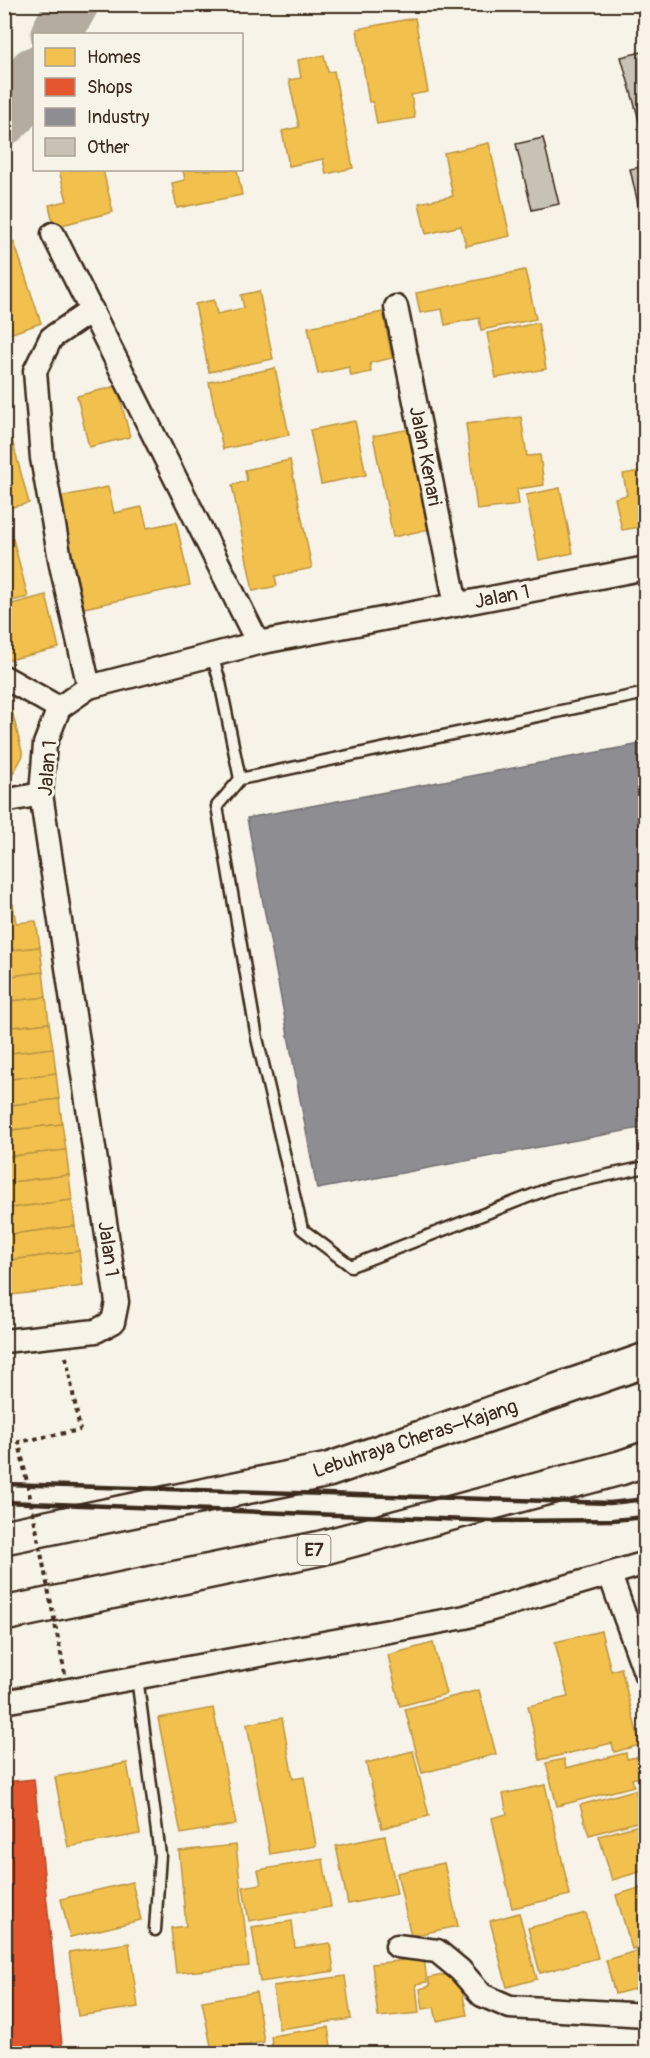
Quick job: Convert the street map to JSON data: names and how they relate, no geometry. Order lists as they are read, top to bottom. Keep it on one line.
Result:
{"streets":{"highway":["Lebuhraya Cheras–Kajang","E7"],"street":["Jalan Kenari","Jalan 1"]},"crossings":[["Jalan Kenari","Jalan 1"]],"legend":["Homes","Shops","Industry","Other"]}
